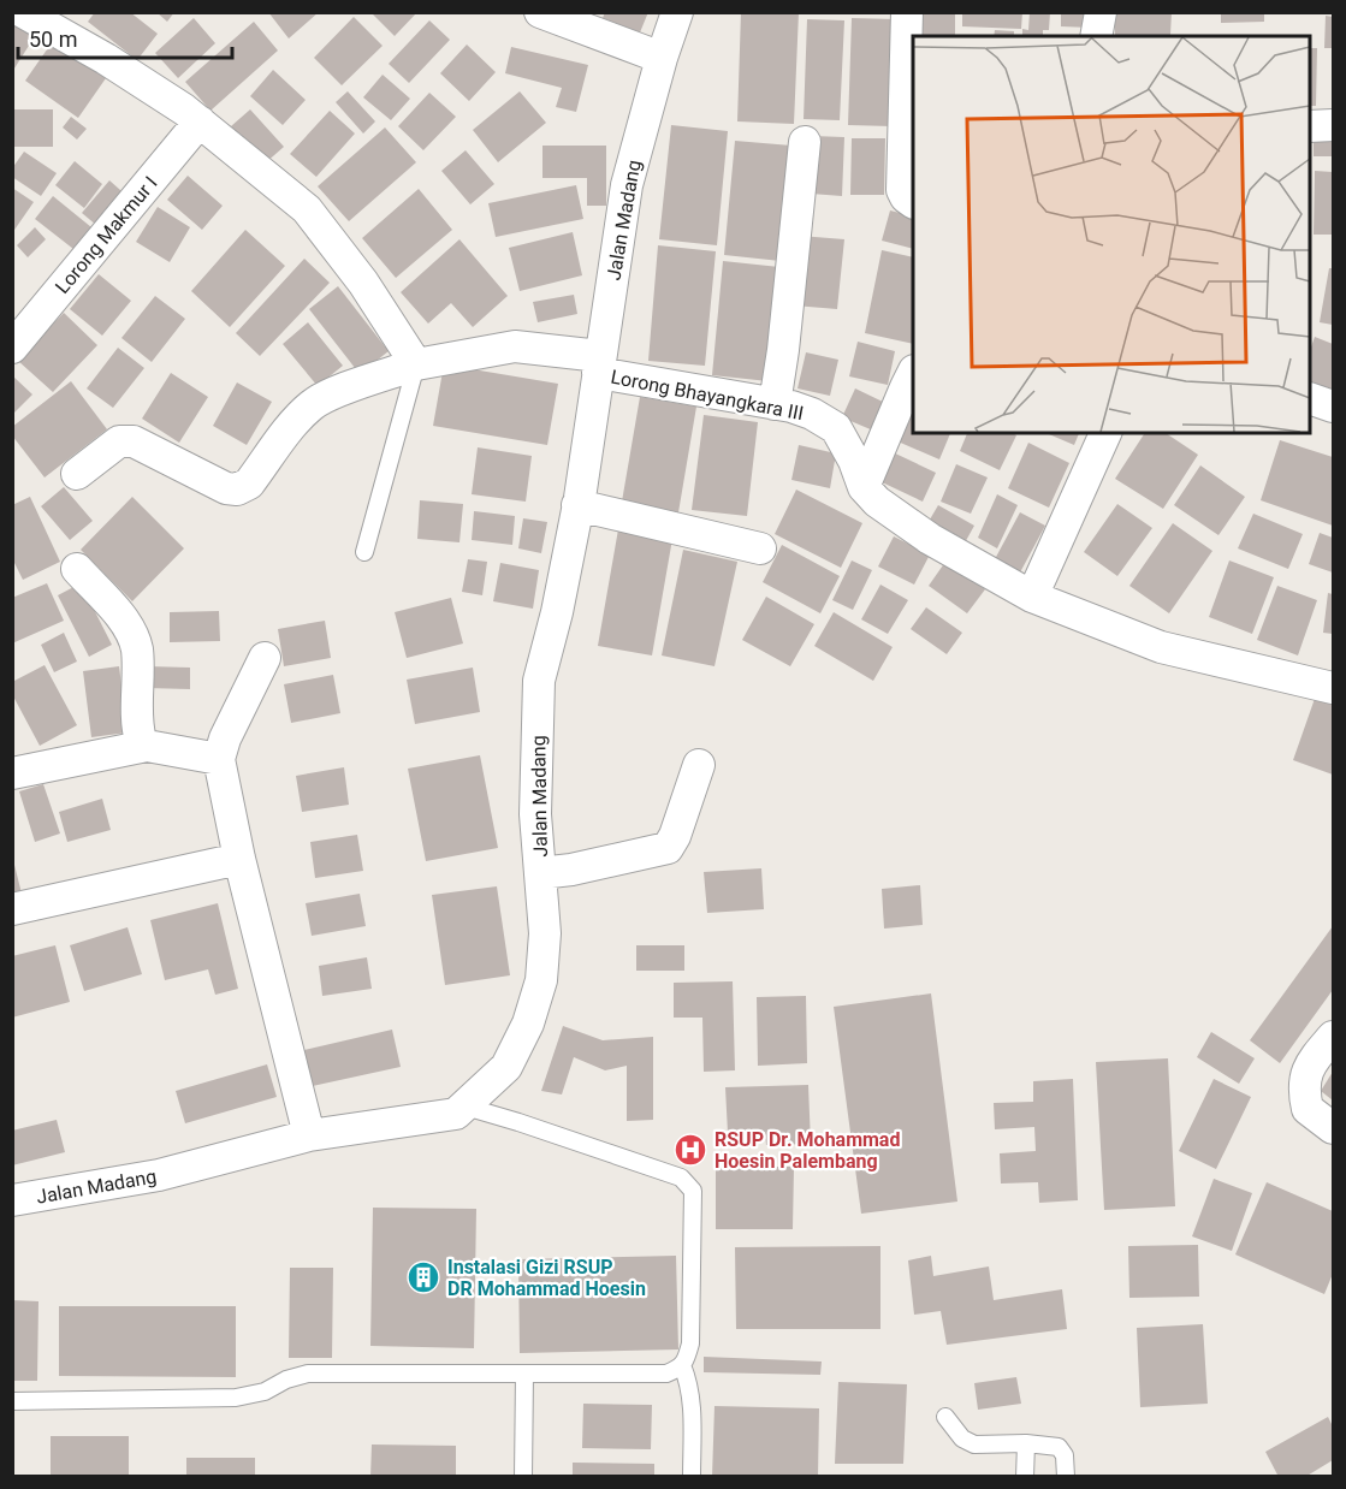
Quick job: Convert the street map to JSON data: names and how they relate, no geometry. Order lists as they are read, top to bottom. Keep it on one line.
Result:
{"streets":{"street":["Jalan Madang","Lorong Makmur I","Lorong Bhayangkara III"]},"crossings":[["Jalan Madang","Lorong Bhayangkara III"]],"places":{"hospital":["RSUP Dr. Mohammad Hoesin Palembang"],"building":["Instalasi Gizi RSUP DR Mohammad Hoesin"]},"scale_bar":"50 m"}
